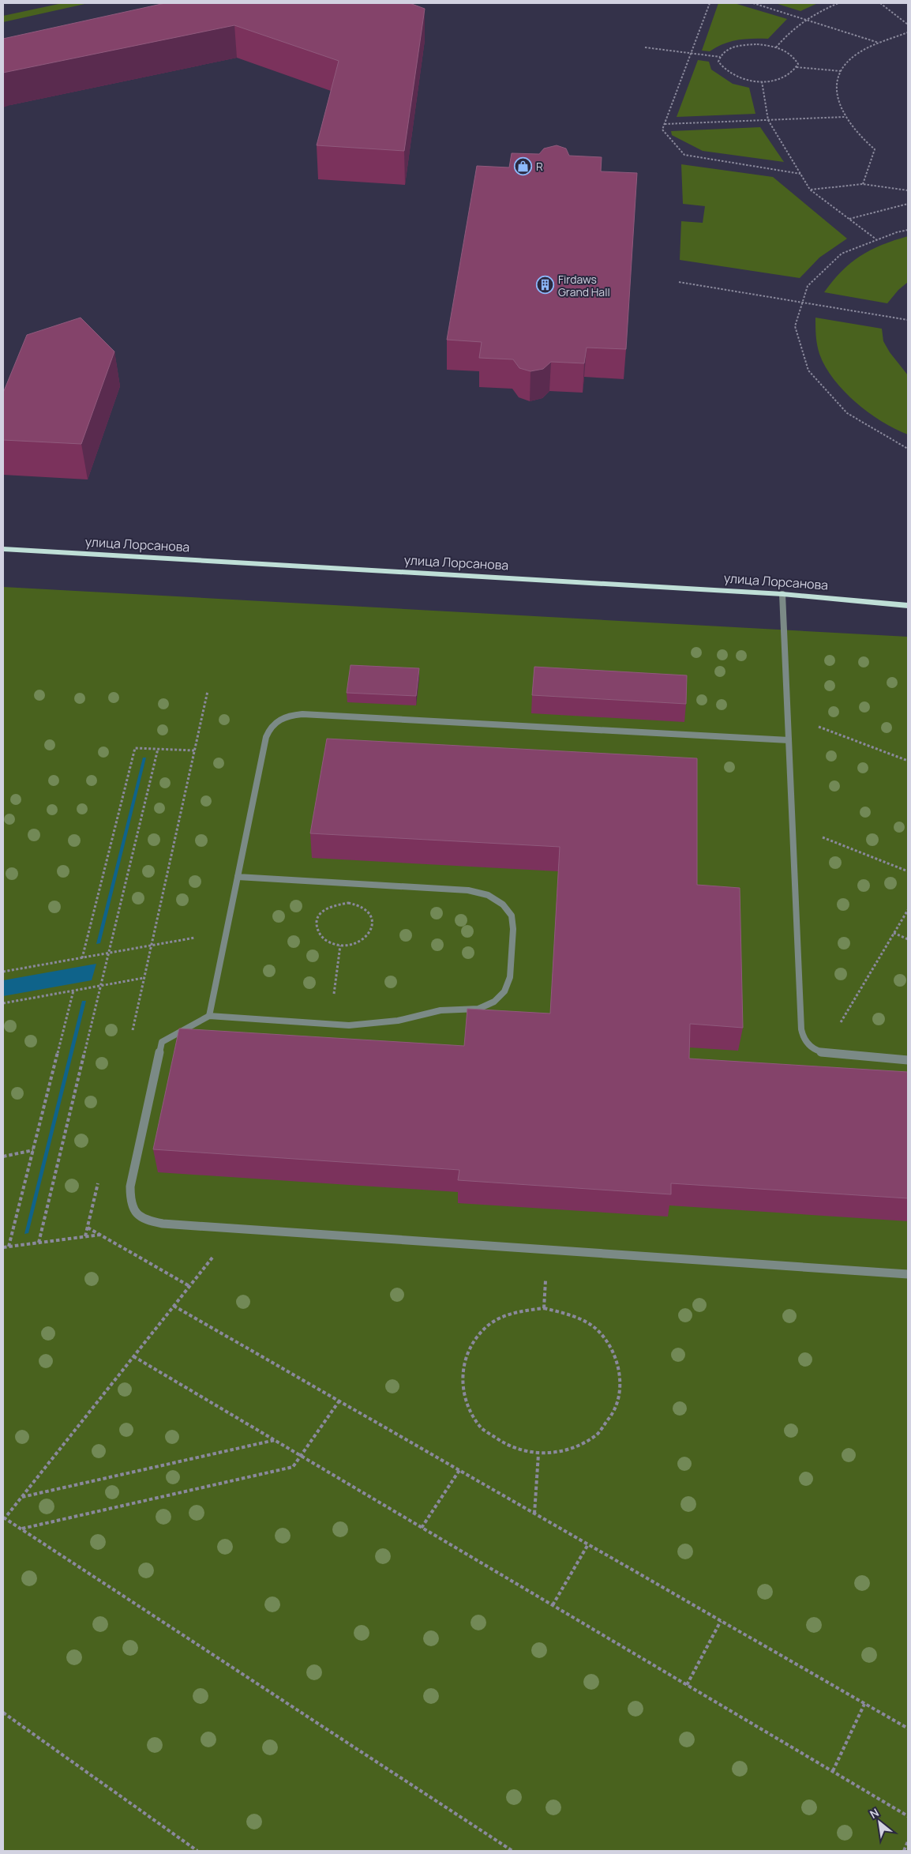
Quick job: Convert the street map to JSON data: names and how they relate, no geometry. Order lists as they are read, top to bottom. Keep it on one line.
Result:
{"streets":{"main road":["улица Лорсанова"]},"places":{"shop":["R"],"building":["Firdaws Grand Hall"]},"north":"top left"}
